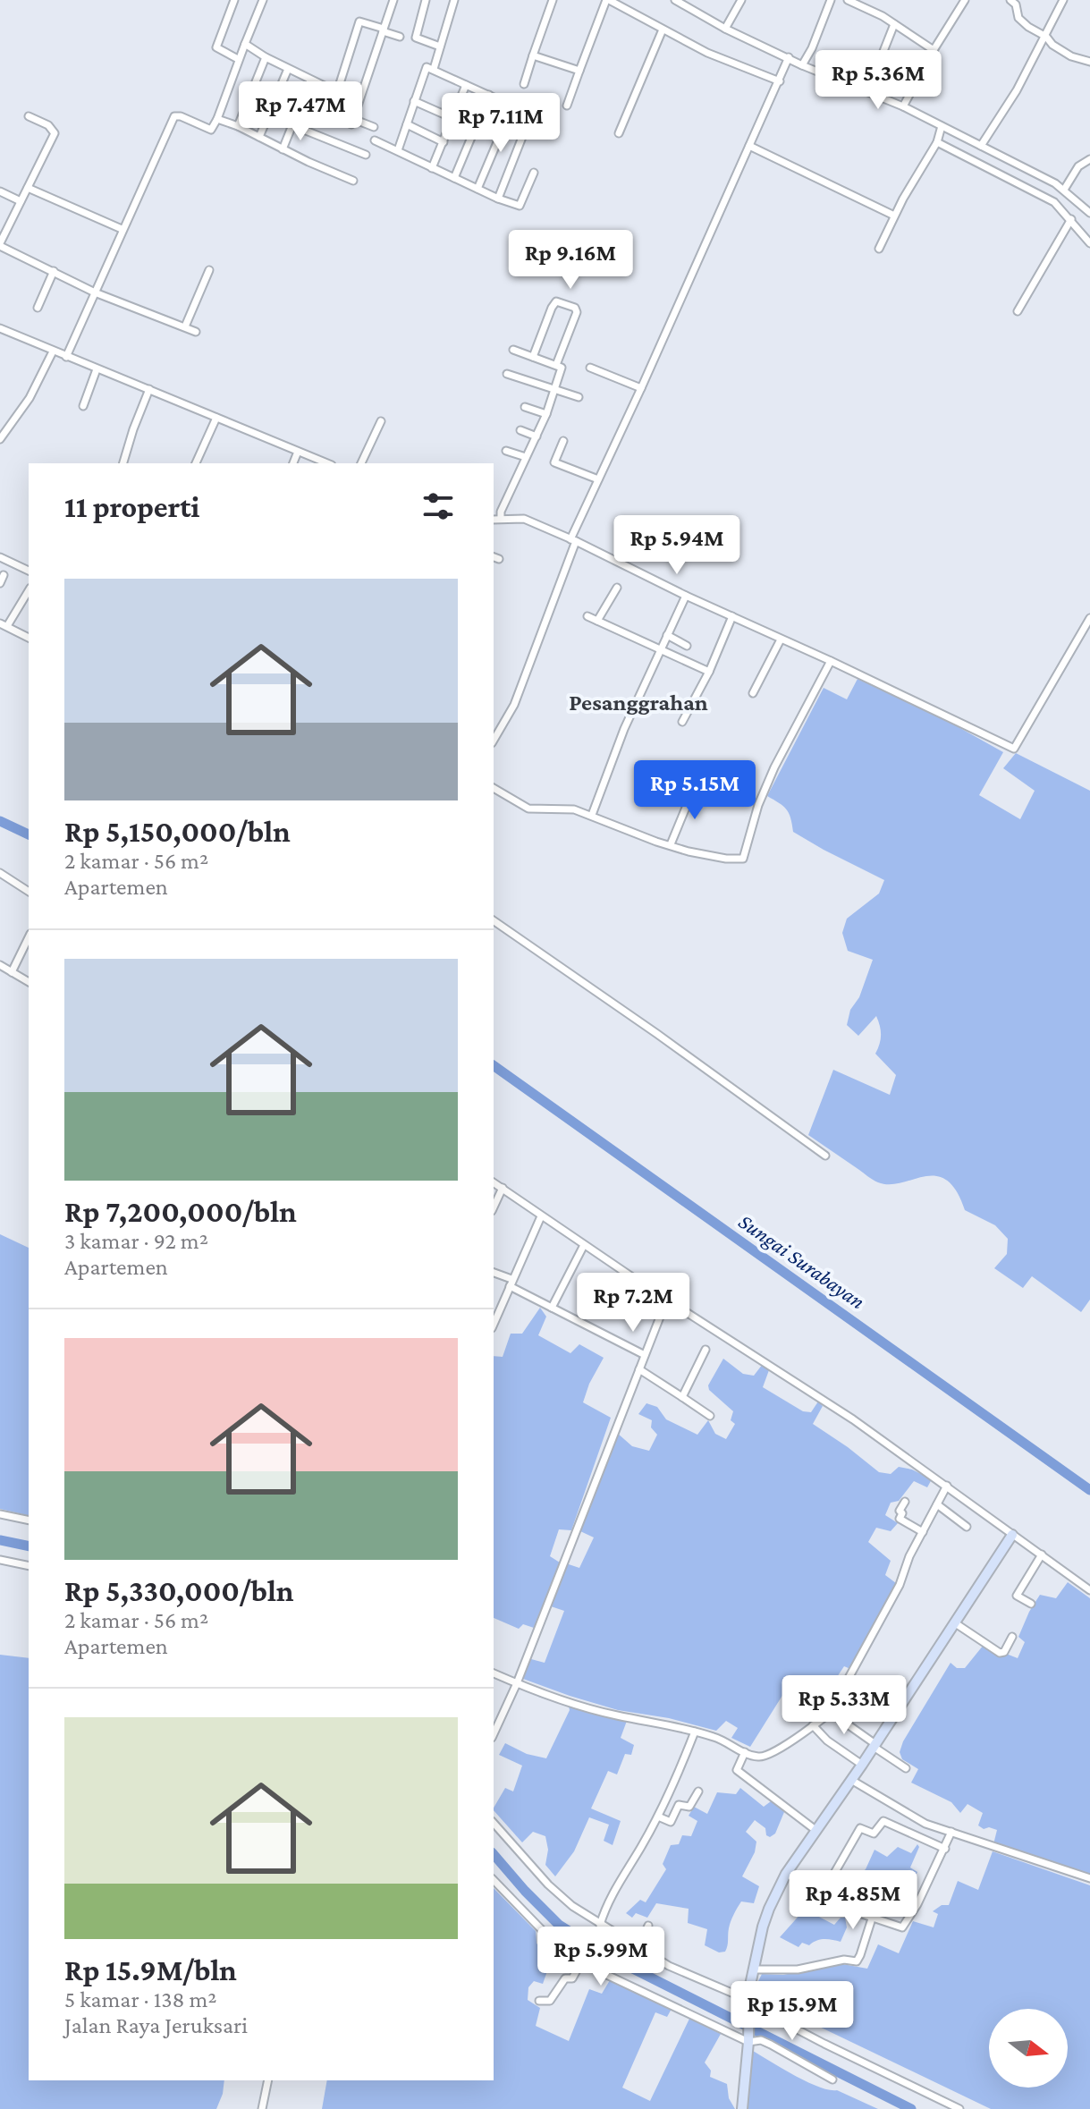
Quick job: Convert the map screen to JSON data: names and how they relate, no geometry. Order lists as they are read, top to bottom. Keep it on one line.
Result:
{"districts":["Pesanggrahan"],"water":["Sungai Surabayan"],"north":"right","page":{"price":["Rp 5.36M","Rp 7.47M","Rp 7.11M","Rp 9.16M","Rp 5.94M","Rp 5.15M","Rp 7.2M","Rp 5.33M","Rp 4.85M","Rp 5.99M","Rp 15.9M"],"heading":"11 properti","list":[{"name":"Rp 5,150,000/bln","note":"2 kamar · 56 m² · Apartemen"},{"name":"Rp 7,200,000/bln","note":"3 kamar · 92 m² · Apartemen"},{"name":"Rp 5,330,000/bln","note":"2 kamar · 56 m² · Apartemen"},{"name":"Rp 15.9M/bln","note":"5 kamar · 138 m² · Jalan Raya Jeruksari"}]}}
